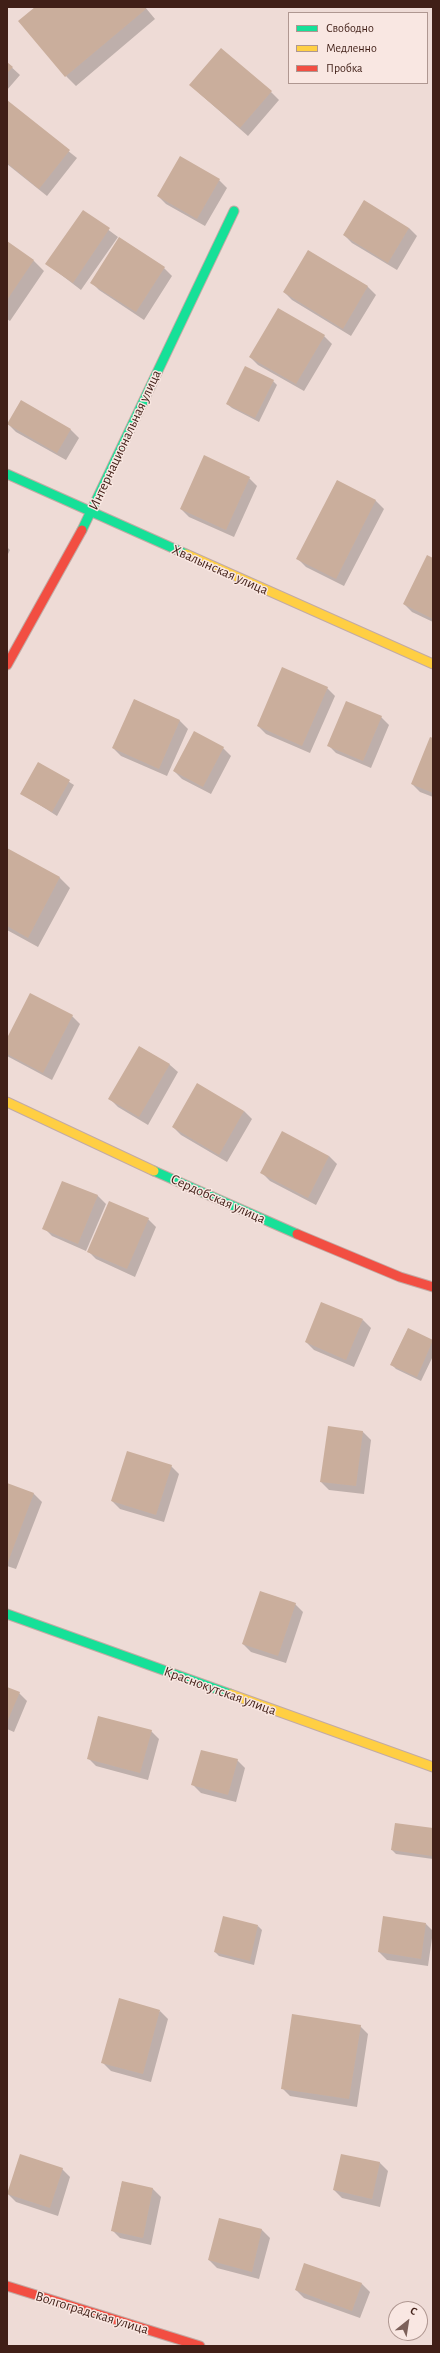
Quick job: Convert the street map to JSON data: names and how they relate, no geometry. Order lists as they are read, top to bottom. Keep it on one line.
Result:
{"streets":{"street":["Интернациональная улица","Хвалынская улица","Сердобская улица","Краснокутская улица","Волгоградская улица"]},"crossings":[["Интернациональная улица","Хвалынская улица"]],"legend":["Свободно","Медленно","Пробка"],"north":"top right"}
